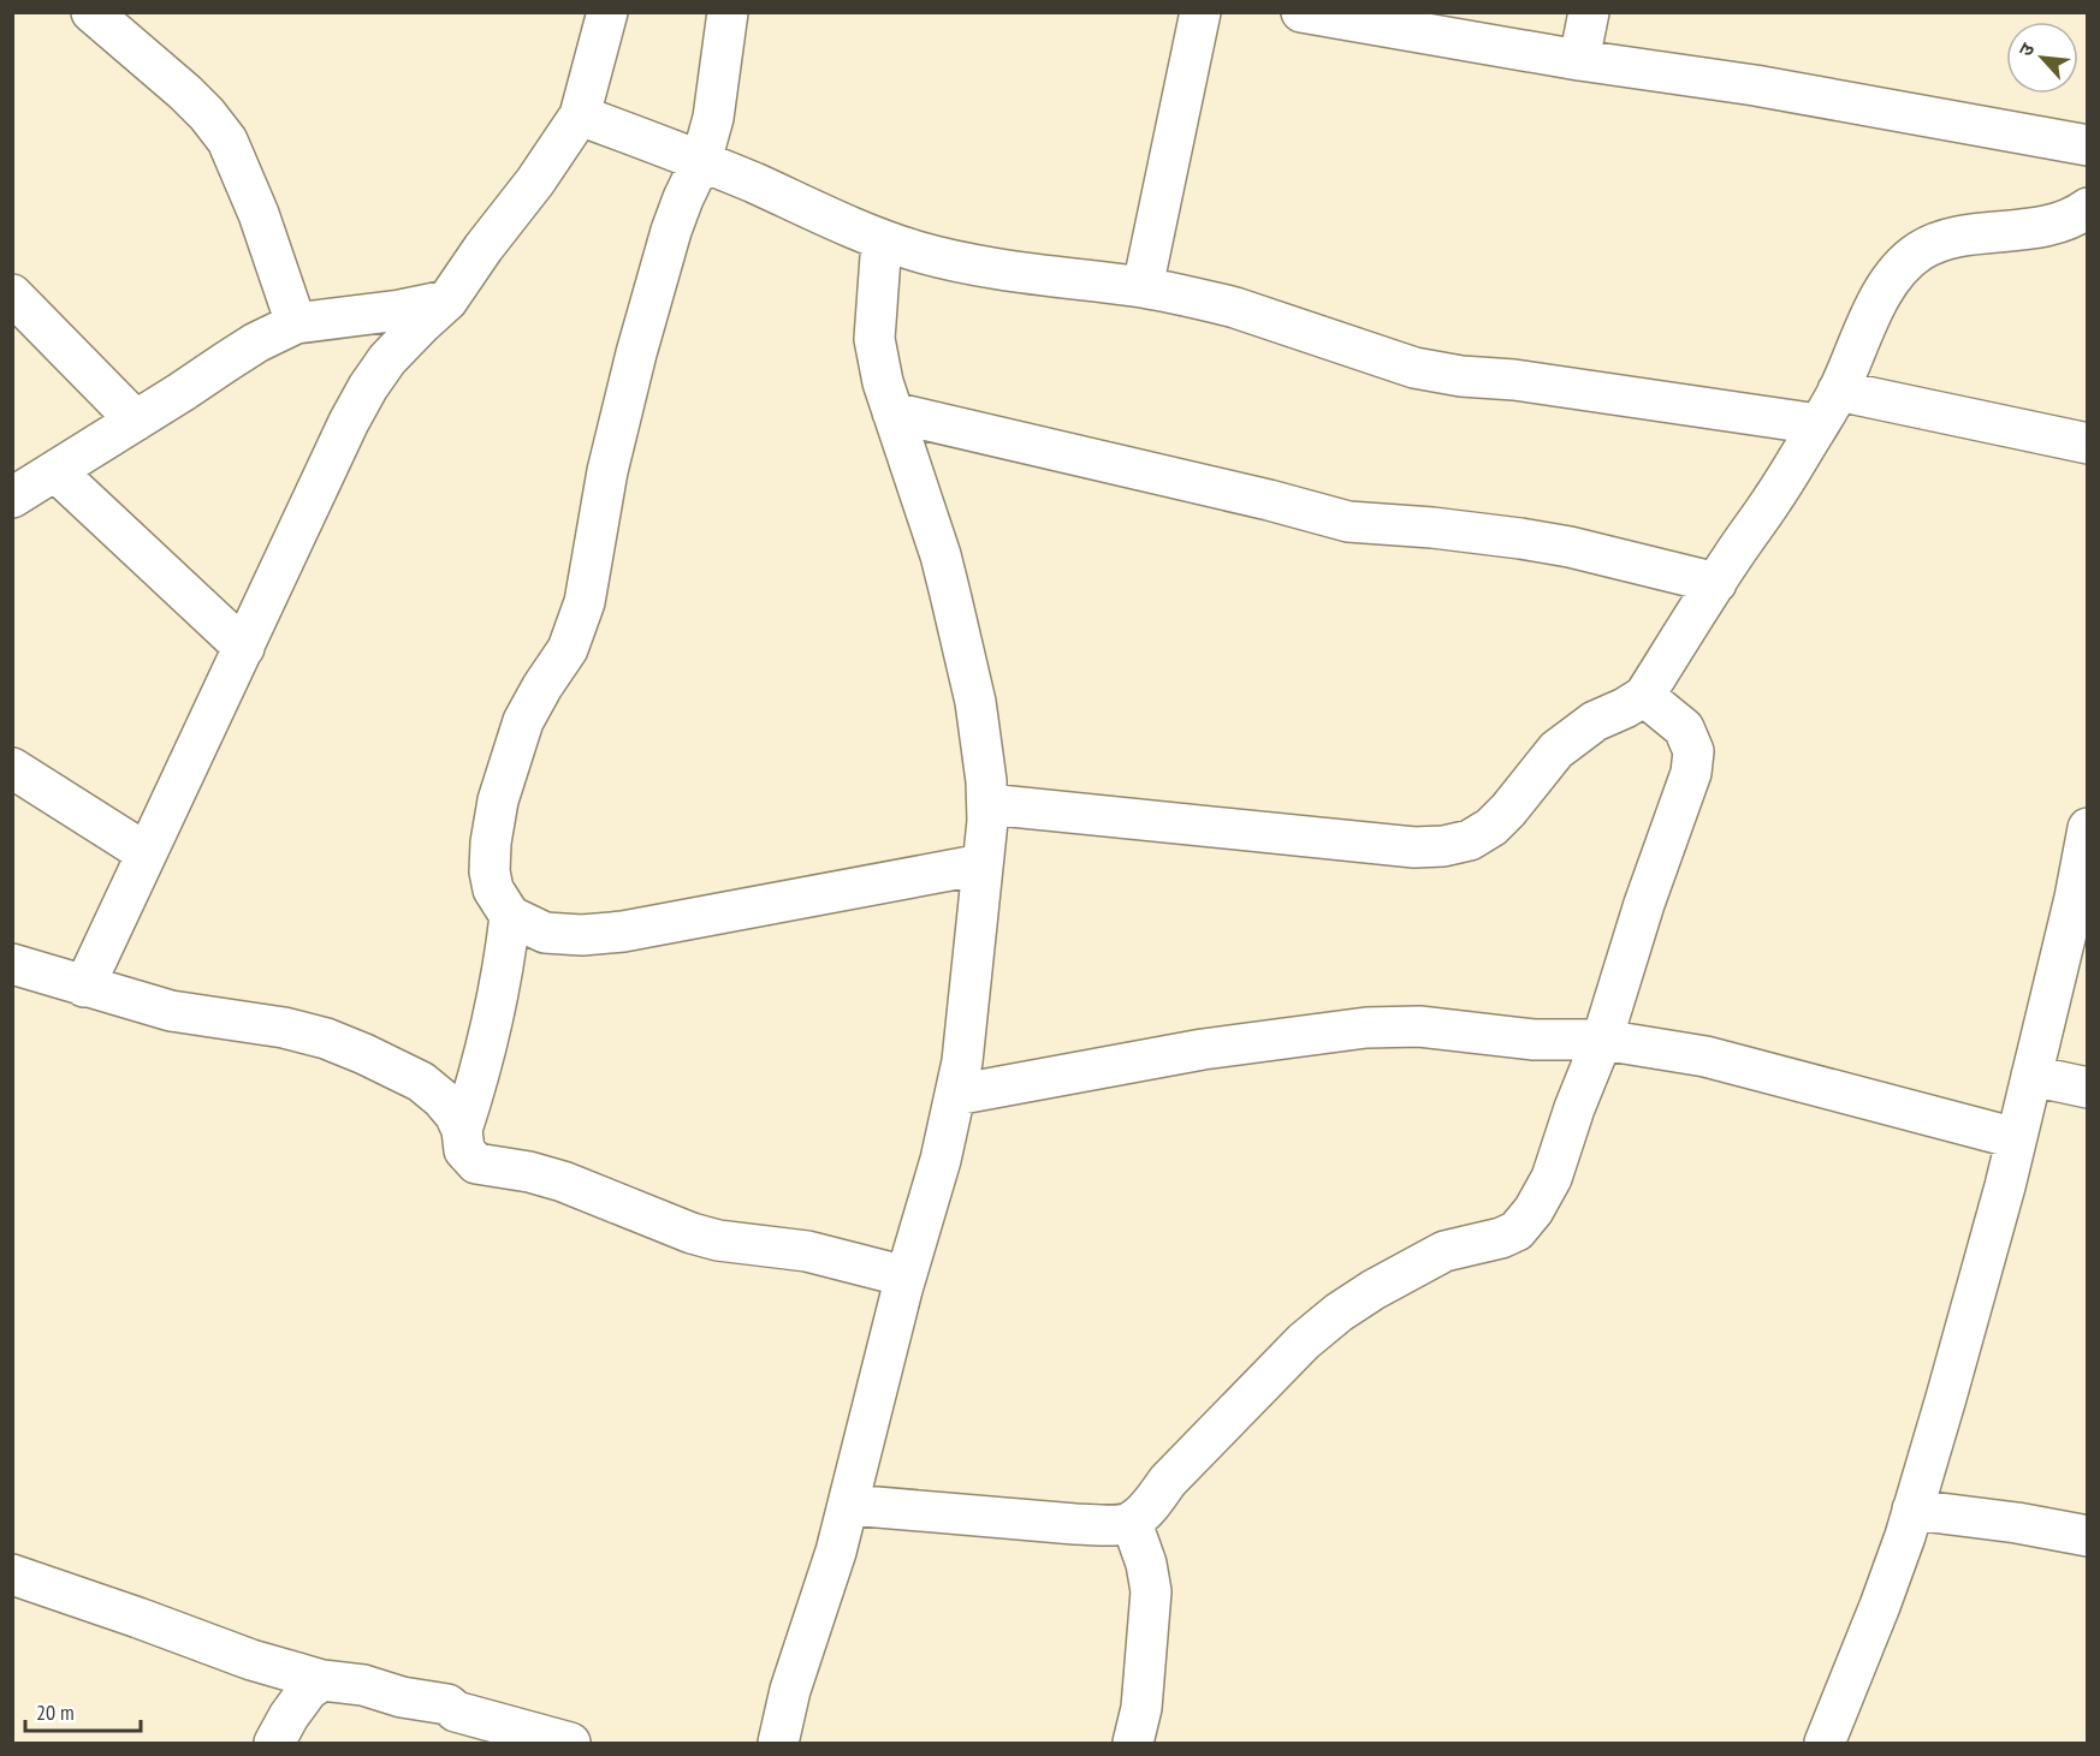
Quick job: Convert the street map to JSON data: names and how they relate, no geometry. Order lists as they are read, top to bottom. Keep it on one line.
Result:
{"scale_bar":"20 m","north":"top left"}
